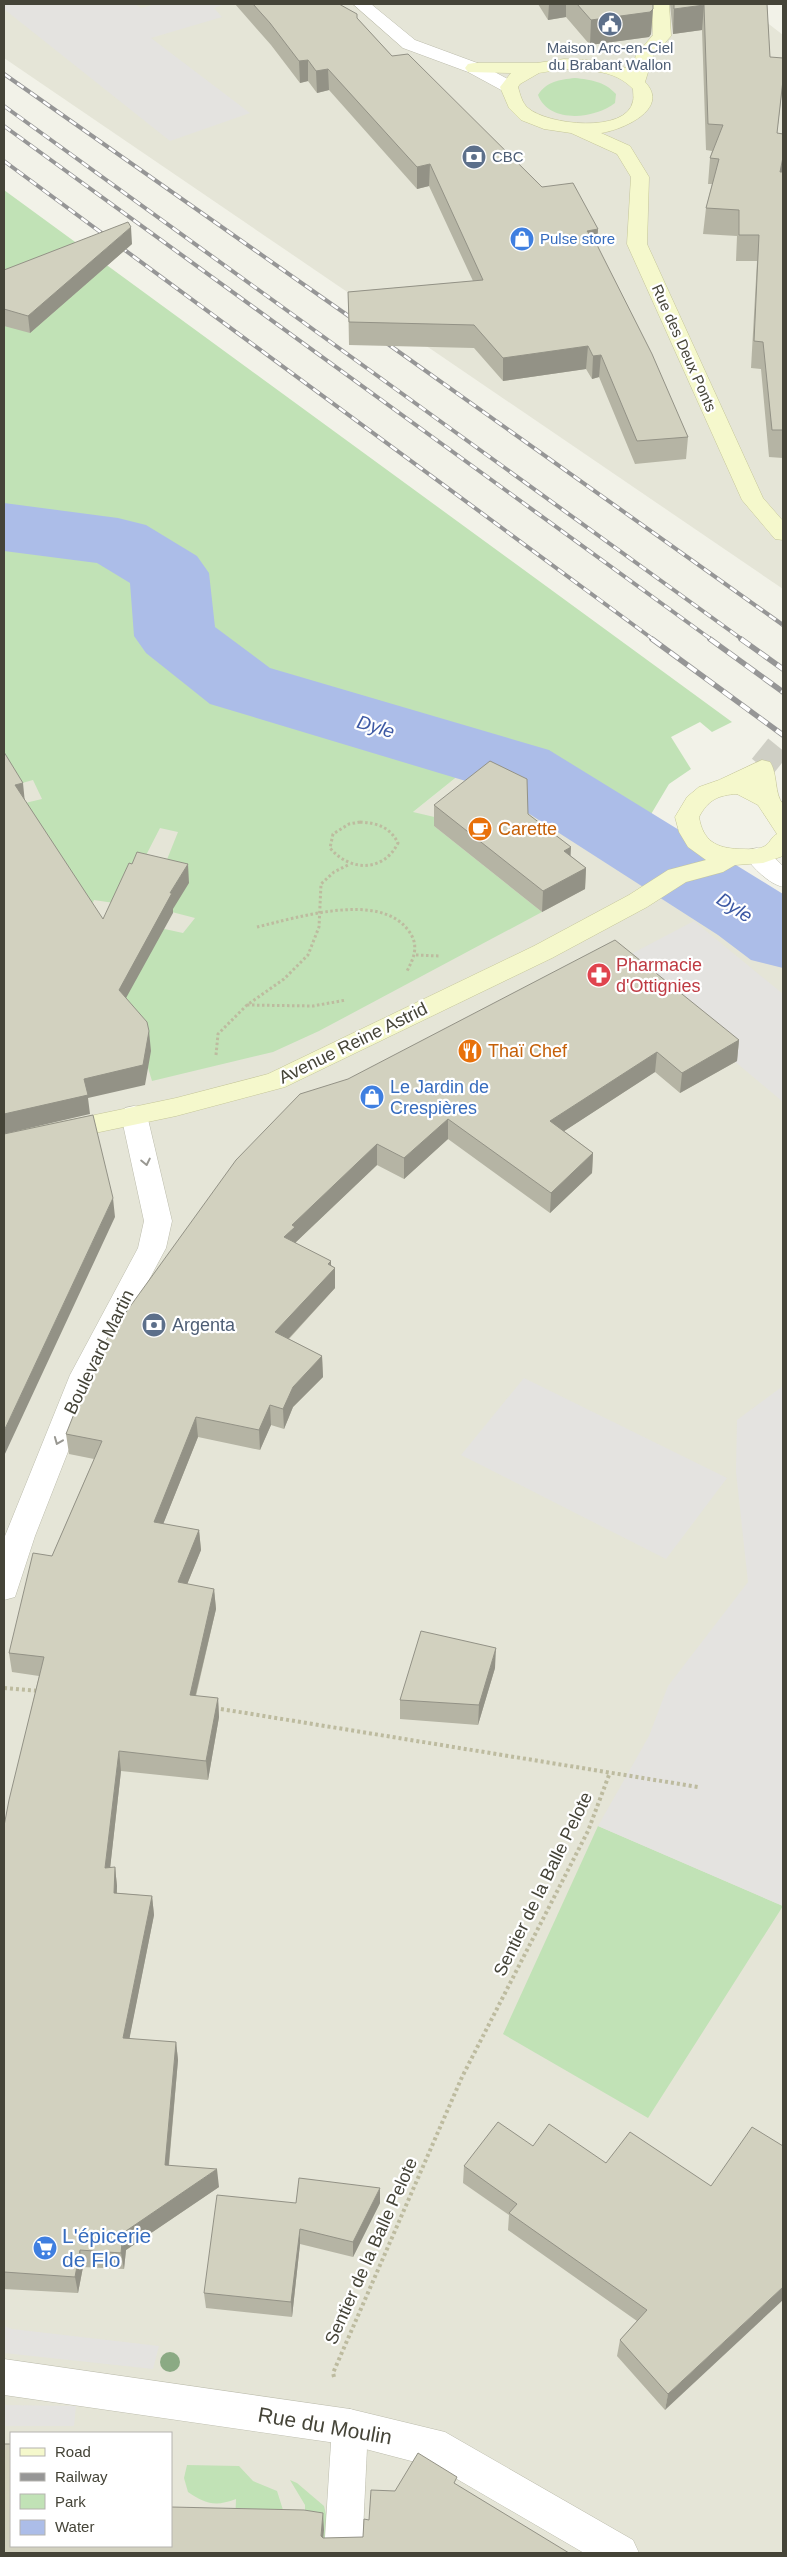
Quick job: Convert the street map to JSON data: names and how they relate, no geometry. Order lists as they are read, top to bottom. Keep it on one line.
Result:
{"streets":{"main road":["Rue des Deux Ponts","Avenue Reine Astrid"],"street":["Boulevard Martin","Rue du Moulin"],"path":["Sentier de la Balle Pelote"]},"crossings":[["Avenue Reine Astrid","Boulevard Martin"],["Sentier de la Balle Pelote","Rue du Moulin"]],"one_way":["Boulevard Martin"],"water":["Dyle"],"places":{"public building":["Maison Arc-en-Ciel du Brabant Wallon"],"bank":["CBC","Argenta"],"shop":["Pulse store","Le Jardin de Crespières"],"cafe":["Carette"],"pharmacy":["Pharmacie d'Ottignies"],"restaurant":["Thaï Chef"],"supermarket":["L'épicerie de Flo"]},"legend":["Road","Railway","Park","Water"]}
